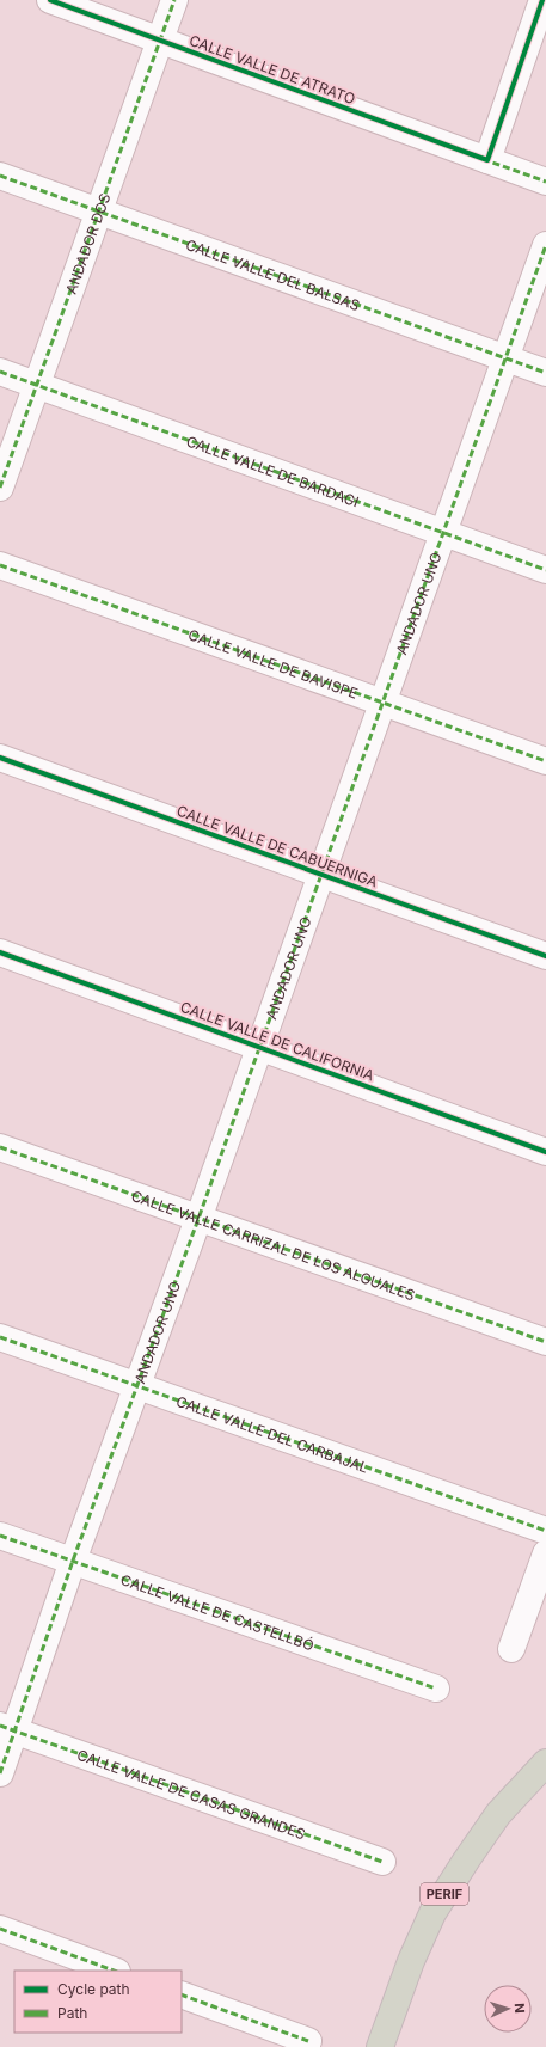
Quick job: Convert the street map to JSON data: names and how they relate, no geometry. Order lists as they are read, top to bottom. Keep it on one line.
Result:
{"streets":{"highway":["PERIF"],"street":["CALLE VALLE DE ATRATO","ANDADOR DOS","CALLE VALLE DEL BALSAS","CALLE VALLE DE BARDAGI","ANDADOR UNO","CALLE VALLE DE BAVISPE","CALLE VALLE DE CABUERNIGA","CALLE VALLE DE CALIFORNIA","CALLE VALLE CARRIZAL DE LOS ALGUALES","CALLE VALLE DEL CARBAJAL","CALLE VALLE DE CASTELLBÓ","CALLE VALLE DE CASAS GRANDES"]},"crossings":[["CALLE VALLE DE ATRATO","ANDADOR DOS"],["ANDADOR DOS","CALLE VALLE DEL BALSAS"],["ANDADOR DOS","CALLE VALLE DE BARDAGI"],["CALLE VALLE DEL BALSAS","ANDADOR UNO"],["CALLE VALLE DE BARDAGI","ANDADOR UNO"],["ANDADOR UNO","CALLE VALLE DE BAVISPE"],["ANDADOR UNO","CALLE VALLE DE CABUERNIGA"],["ANDADOR UNO","CALLE VALLE DE CALIFORNIA"],["ANDADOR UNO","CALLE VALLE CARRIZAL DE LOS ALGUALES"],["ANDADOR UNO","CALLE VALLE DEL CARBAJAL"],["ANDADOR UNO","CALLE VALLE DE CASTELLBÓ"],["ANDADOR UNO","CALLE VALLE DE CASAS GRANDES"]],"legend":["Cycle path","Path"],"north":"right"}
